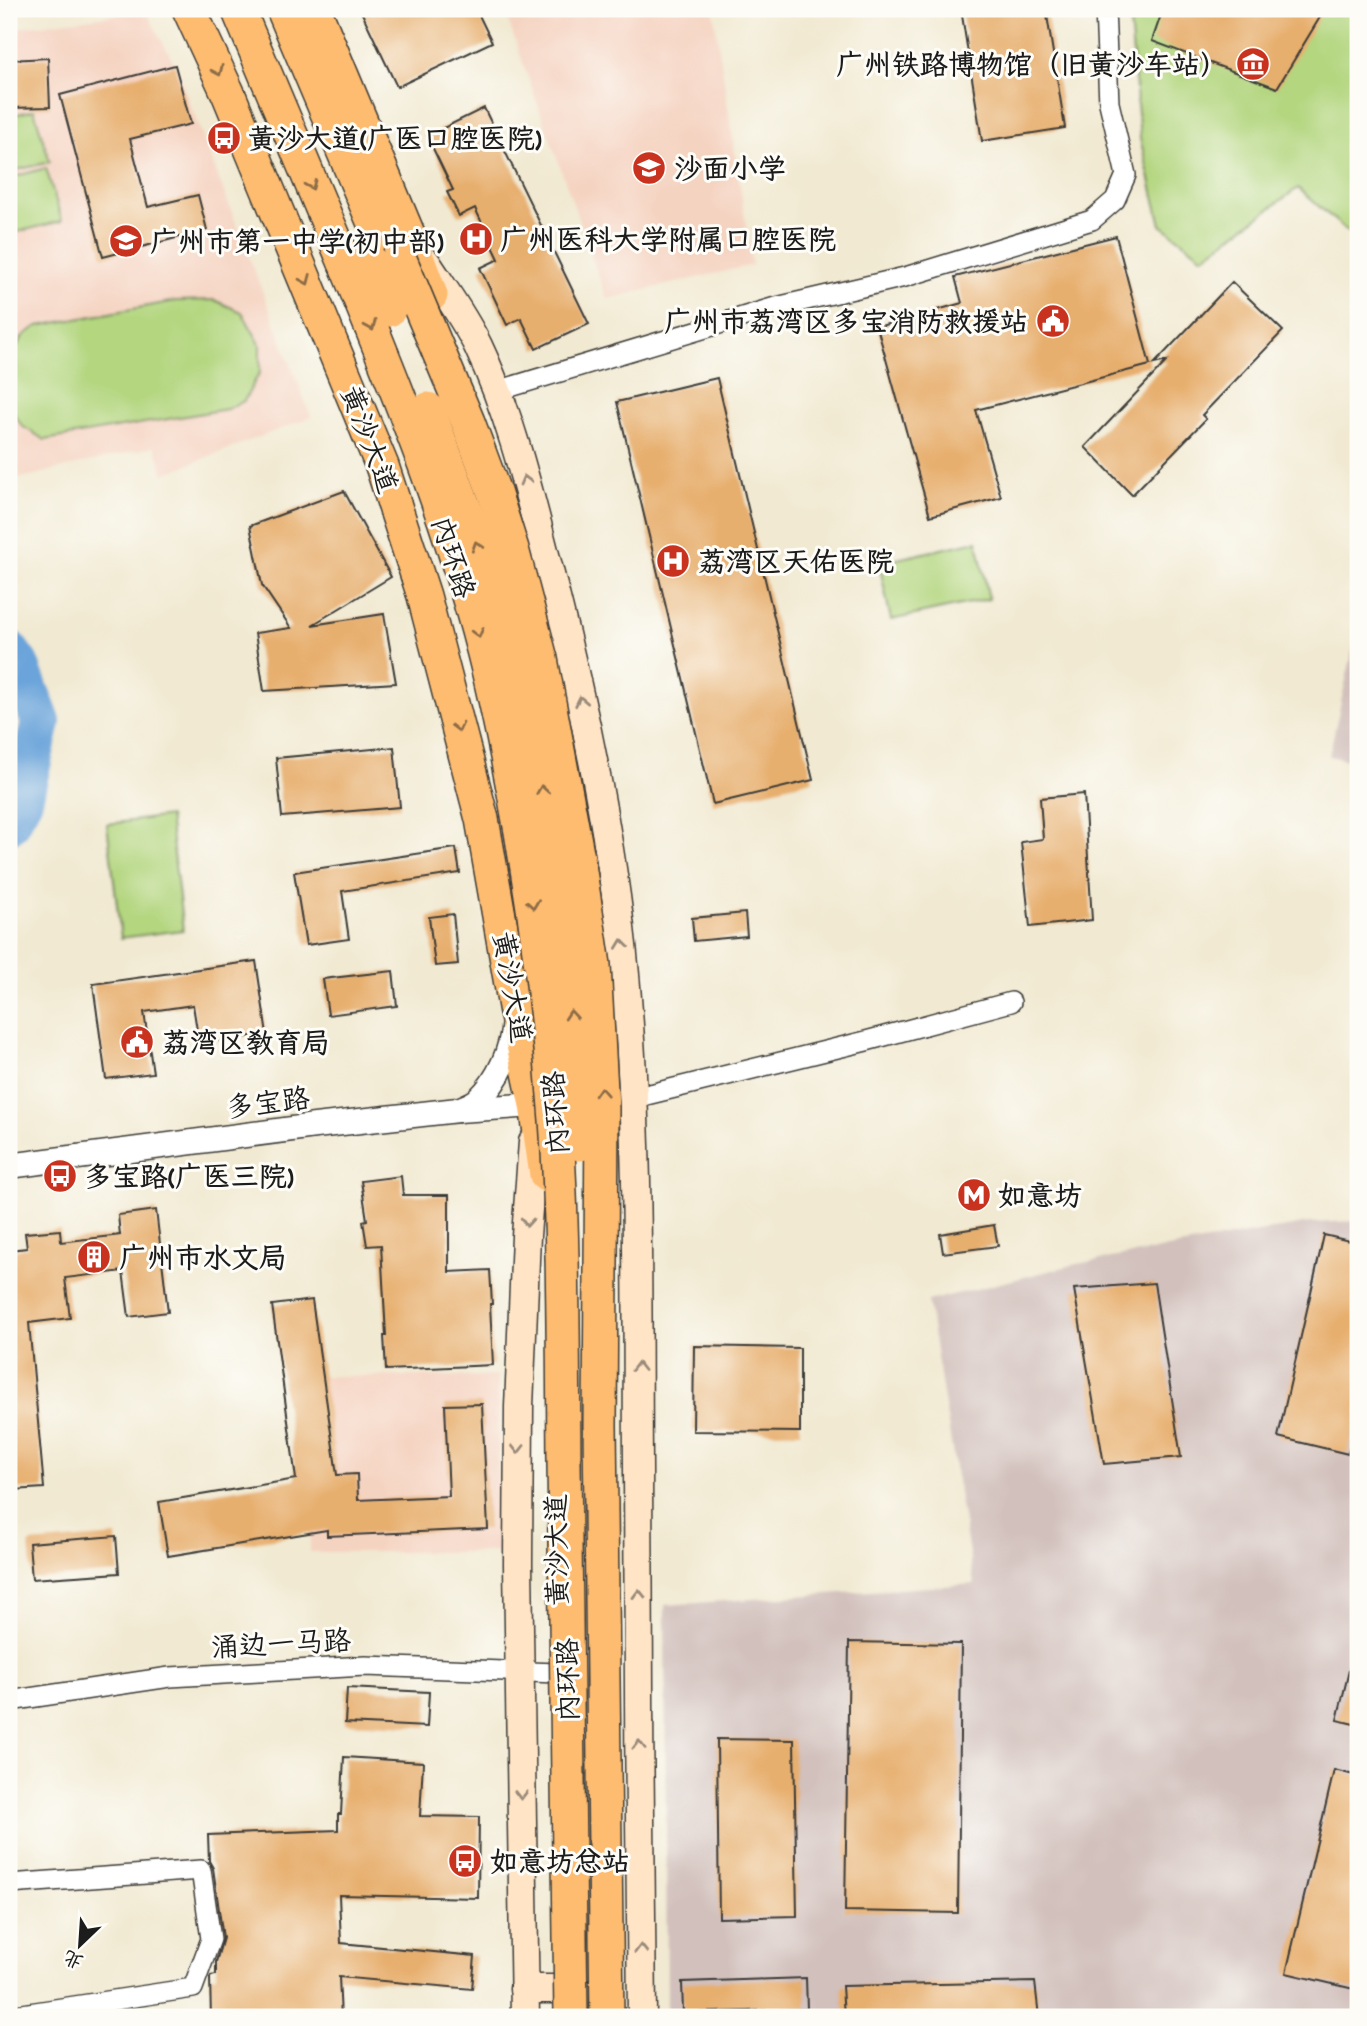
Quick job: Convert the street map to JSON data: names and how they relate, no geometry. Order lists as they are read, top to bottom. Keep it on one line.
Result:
{"streets":{"highway":["黄沙大道","内环路"],"street":["多宝路","涌边一马路"]},"crossings":[["黄沙大道","内环路"],["黄沙大道","多宝路"],["黄沙大道","涌边一马路"]],"places":{"museum":["广州铁路博物馆（旧黄沙车站）"],"bus stop":["黄沙大道(广医口腔医院)","多宝路(广医三院)","如意坊总站"],"school or university":["沙面小学","广州市第一中学(初中部)"],"hospital":["广州医科大学附属口腔医院","荔湾区天佑医院"],"public building":["广州市荔湾区多宝消防救援站","荔湾区教育局"],"metro station":["如意坊"],"building":["广州市水文局"]},"north":"bottom left"}
